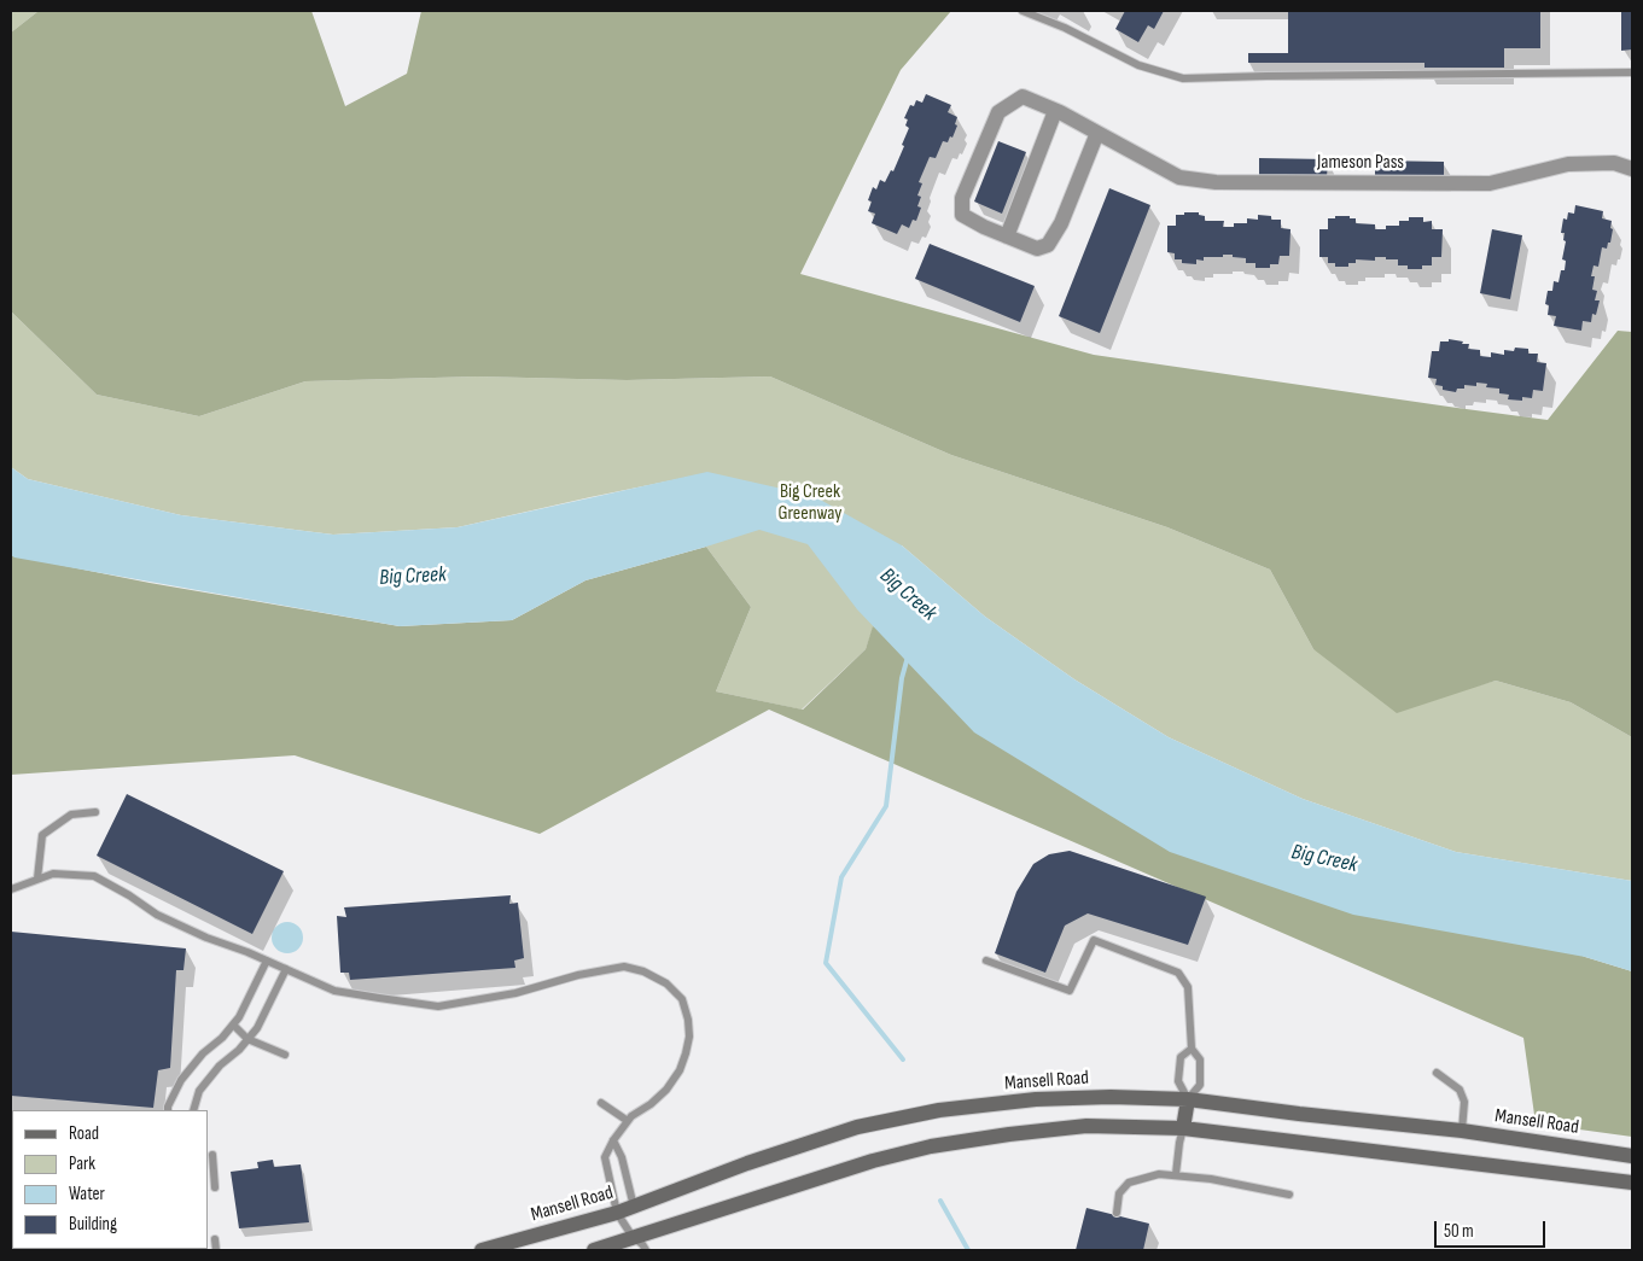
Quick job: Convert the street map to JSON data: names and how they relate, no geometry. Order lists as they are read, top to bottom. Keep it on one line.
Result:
{"streets":{"main road":["Mansell Road"],"street":["Jameson Pass"]},"water":["Big Creek"],"parks":["Big Creek Greenway"],"legend":["Road","Park","Water","Building"],"scale_bar":"50 m"}
